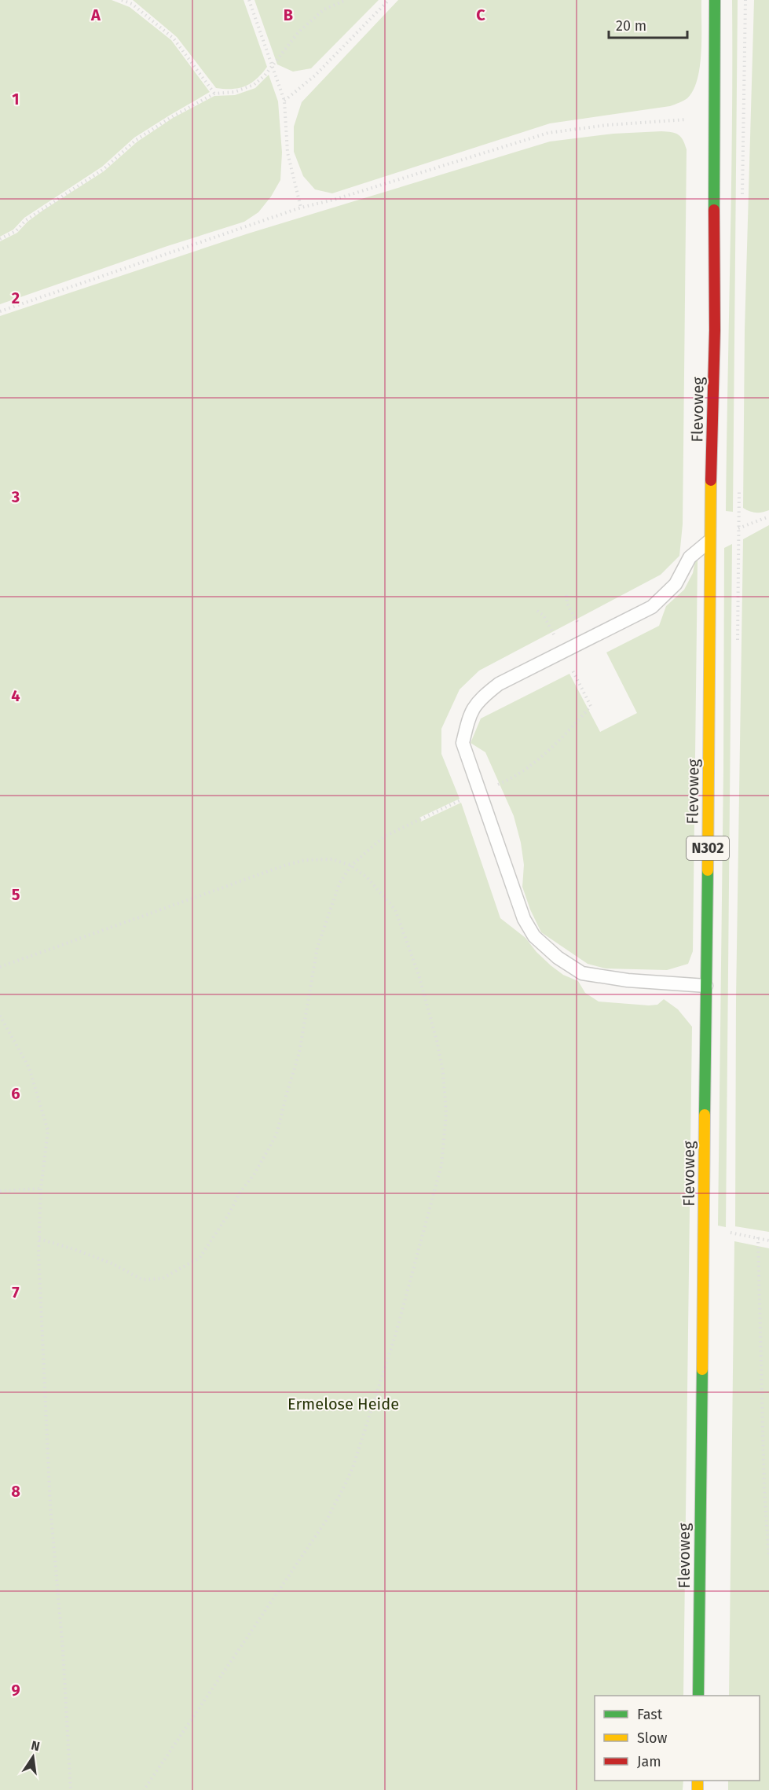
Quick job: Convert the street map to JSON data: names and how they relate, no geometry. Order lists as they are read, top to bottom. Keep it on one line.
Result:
{"streets":{"main road":["Flevoweg","N302"]},"parks":["Ermelose Heide"],"legend":["Fast","Slow","Jam"],"scale_bar":"20 m","north":"top","grid":{"columns":["A","B","C"],"rows":["1","2","3","4","5","6","7","8","9"]}}
